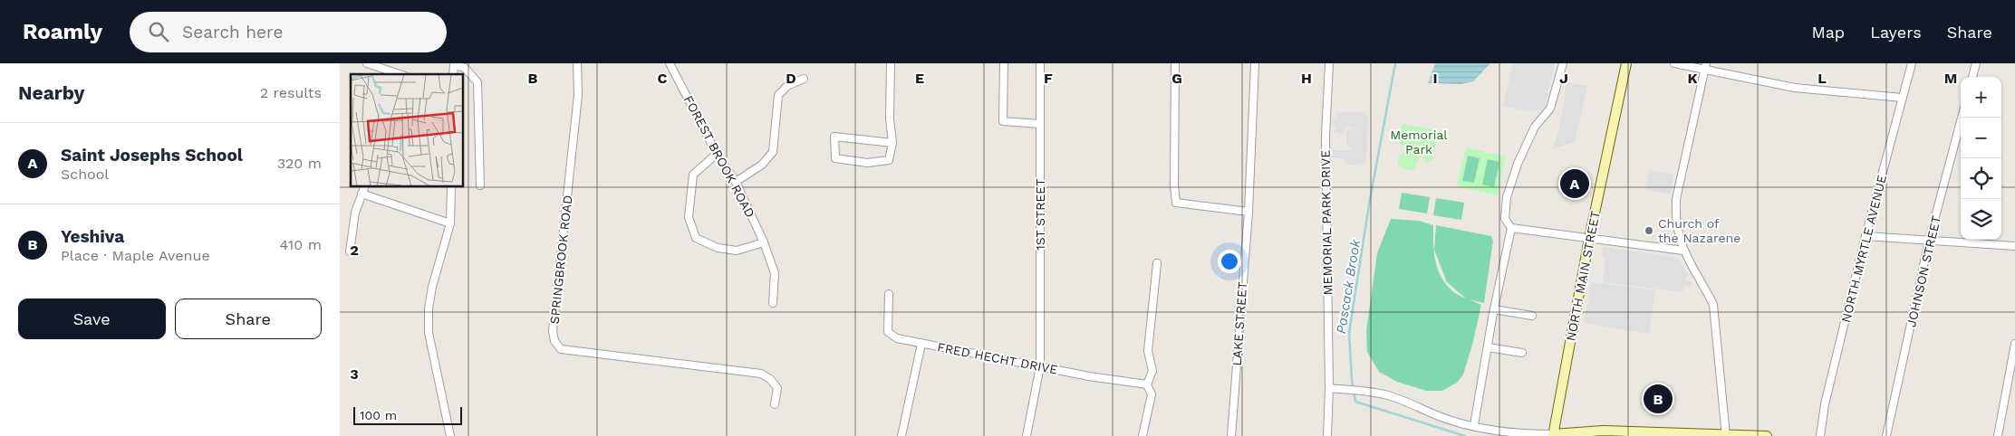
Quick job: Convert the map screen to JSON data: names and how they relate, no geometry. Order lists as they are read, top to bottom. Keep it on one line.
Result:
{"streets":{"main road":["NORTH MAIN STREET"],"street":["FOREST BROOK ROAD","1ST STREET","MEMORIAL PARK DRIVE","NORTH MYRTLE AVENUE","SPRINGBROOK ROAD","JOHNSON STREET","LAKE STREET","FRED HECHT DRIVE"]},"crossings":[["1ST STREET","FRED HECHT DRIVE"]],"water":["Pascack Brook"],"parks":["Memorial Park"],"places":["Church of the Nazarene"],"scale_bar":"100 m","page":{"header":"Roamly","search":"Search here","nav":["Map","Layers","Share"],"heading":["Nearby","2 results"],"map_buttons":["+","−"],"list":[{"mark":"A","name":"Saint Josephs School","note":"School","value":"320 m"},{"mark":"B","name":"Yeshiva","note":"Place · Maple Avenue","value":"410 m"}],"pins":["A","B"],"buttons":["Save","Share"],"scale":"100 m"},"grid":{"columns":["B","C","D","E","F","G","H","I","J","K","L","M"],"rows":["2","3"]}}
